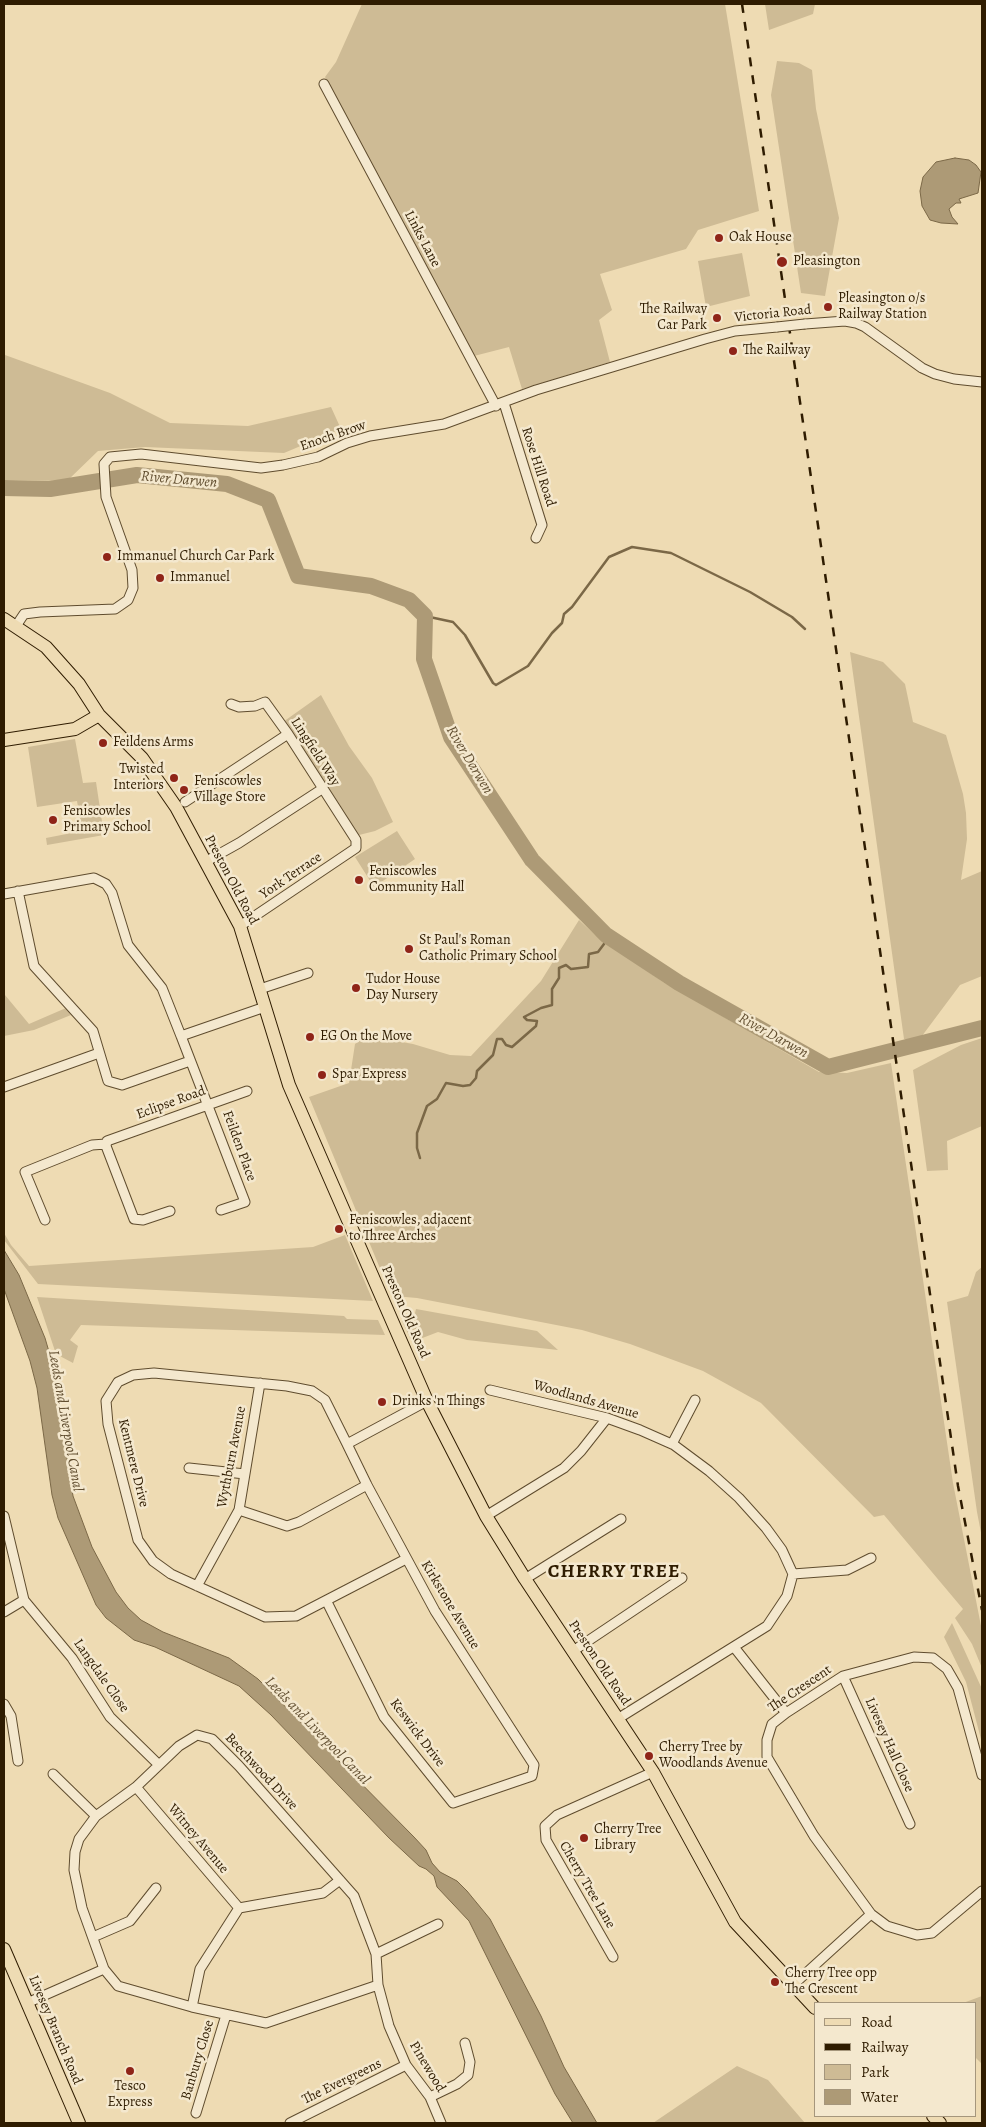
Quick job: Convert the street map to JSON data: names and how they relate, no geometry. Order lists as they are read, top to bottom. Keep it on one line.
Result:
{"streets":{"main road":["Preston Old Road","Livesey Branch Road"],"street":["Links Lane","Victoria Road","Enoch Brow","Rose Hill Road","Lingfield Way","York Terrace","Eclipse Road","Feilden Place","Woodlands Avenue","Wythburn Avenue","Kentmere Drive","Kirkstone Avenue","Langdale Close","The Crescent","Keswick Drive","Livesey Hall Close","Beechwood Drive","Witney Avenue","Cherry Tree Lane","Banbury Close","Pinewood","The Evergreens"]},"crossings":[["Links Lane","Enoch Brow"],["Links Lane","Rose Hill Road"],["Victoria Road","Enoch Brow"],["Enoch Brow","Rose Hill Road"],["Enoch Brow","Preston Old Road"],["Lingfield Way","York Terrace"],["York Terrace","Preston Old Road"],["Preston Old Road","Cherry Tree Lane"],["Eclipse Road","Feilden Place"],["Wythburn Avenue","Kentmere Drive"],["Kentmere Drive","Kirkstone Avenue"],["Kentmere Drive","Keswick Drive"],["Kirkstone Avenue","Keswick Drive"],["Langdale Close","Beechwood Drive"],["The Crescent","Livesey Hall Close"],["Beechwood Drive","Witney Avenue"],["Beechwood Drive","Banbury Close"],["Beechwood Drive","Pinewood"],["Pinewood","The Evergreens"]],"districts":["CHERRY TREE"],"water":["River Darwen","Leeds and Liverpool Canal"],"places":["Oak House","Pleasington","Pleasington o/s Railway Station","The Railway Car Park","The Railway","Immanuel Church Car Park","Immanuel","Feildens Arms","Twisted Interiors","Feniscowles Village Store","Feniscowles Primary School","Feniscowles Community Hall","St Paul's Roman Catholic Primary School","Tudor House Day Nursery","EG On the Move","Spar Express","Feniscowles, adjacent to Three Arches","Drinks 'n Things","Cherry Tree by Woodlands Avenue","Cherry Tree Library","Cherry Tree opp The Crescent","Tesco Express"],"legend":["Road","Railway","Park","Water"]}
